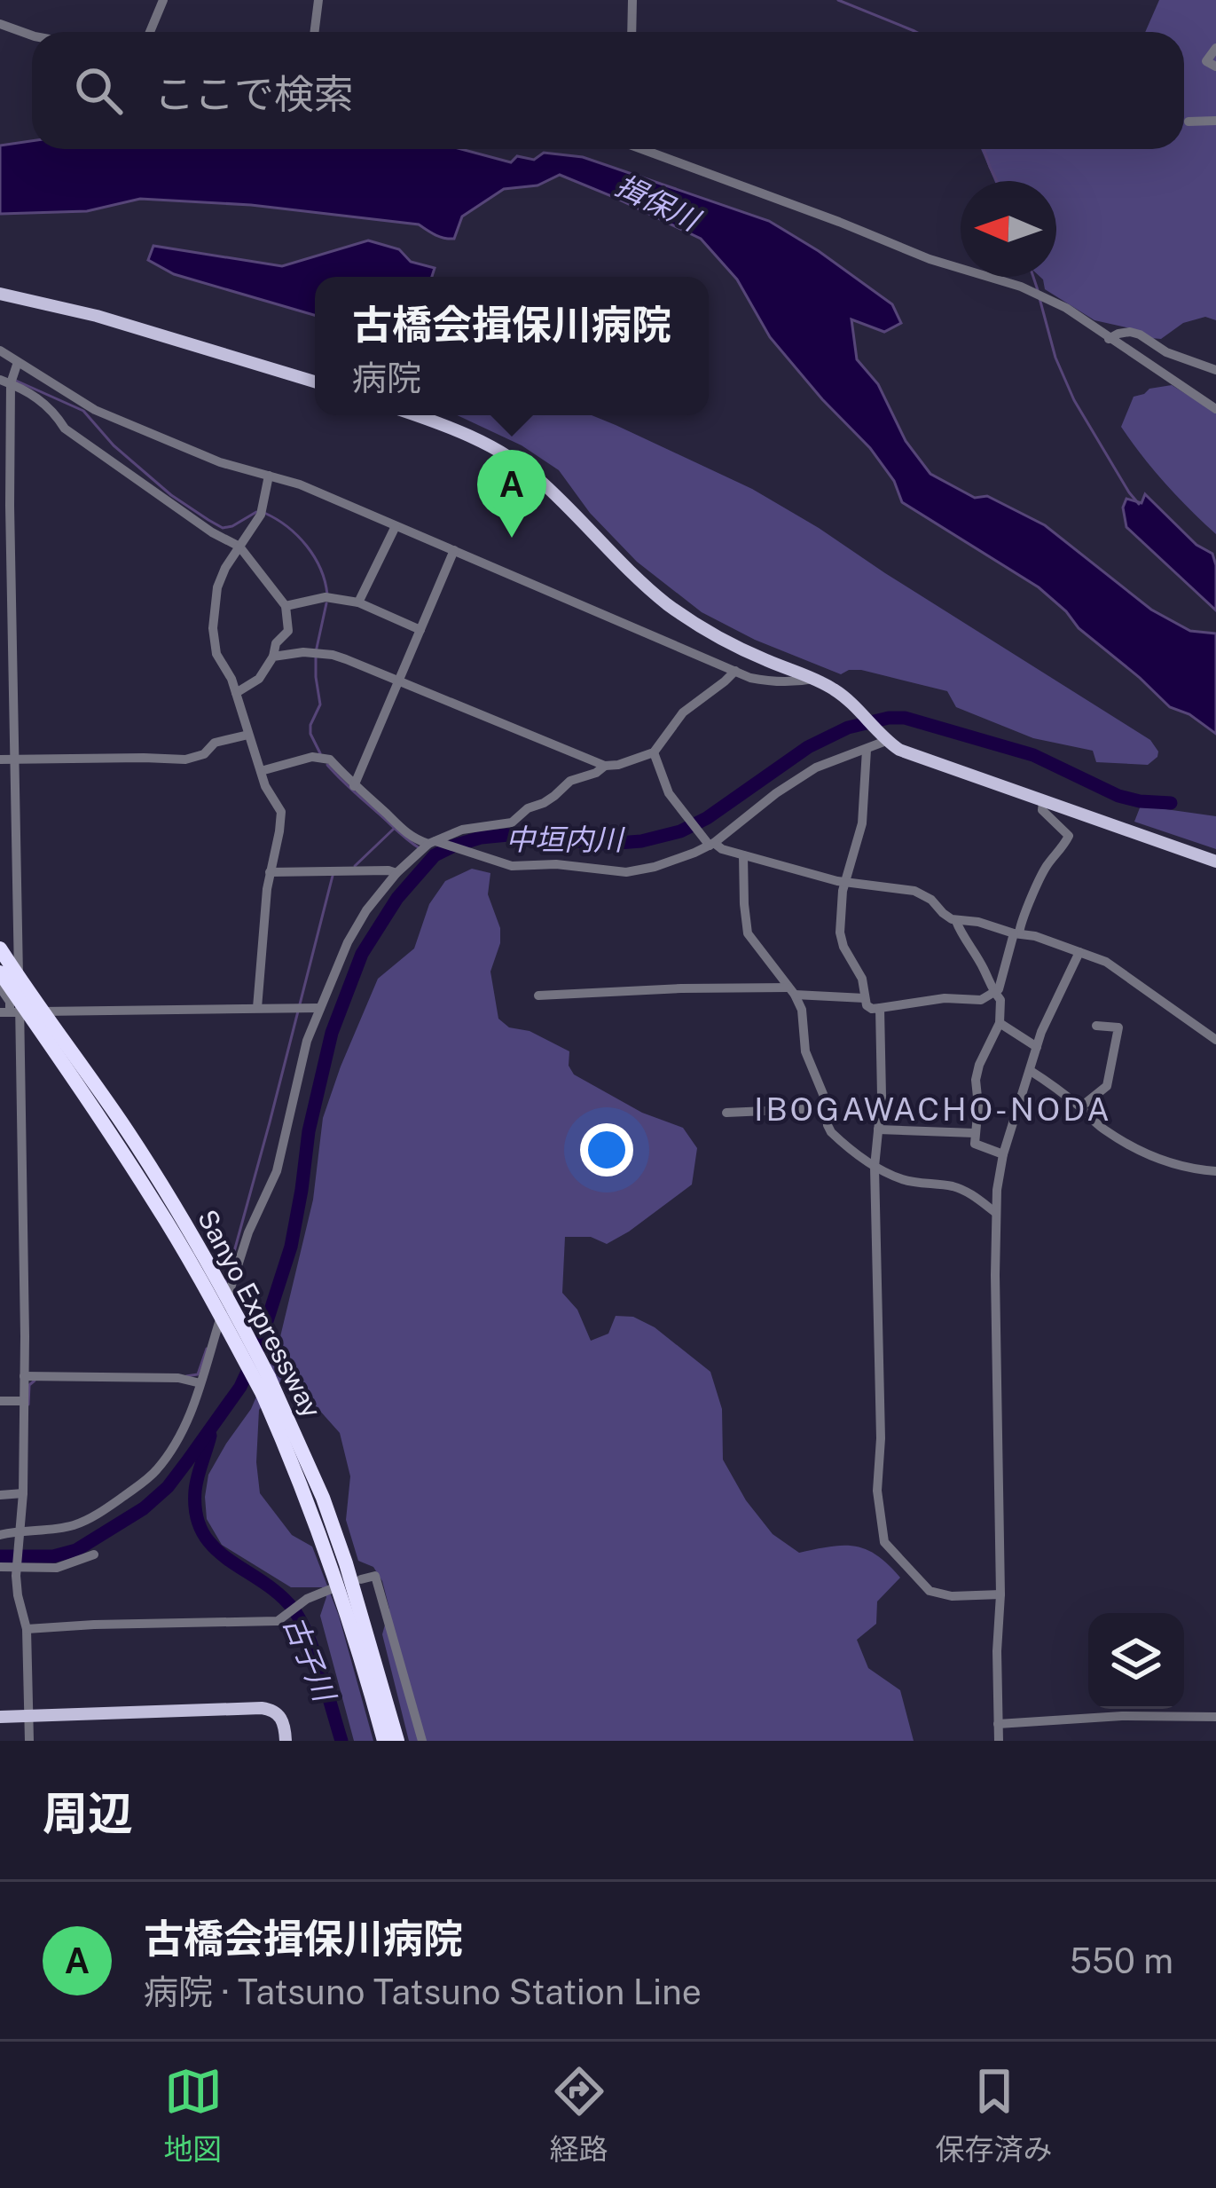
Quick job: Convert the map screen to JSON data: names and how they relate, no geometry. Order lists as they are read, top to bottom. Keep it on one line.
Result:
{"streets":{"highway":["Sanyo Expressway"]},"districts":["IBOGAWACHO-NODA"],"water":["揖保川","中垣内川","古子川"],"north":"left","page":{"search":"ここで検索","popup":["古橋会揖保川病院","病院"],"pins":"A","heading":"周辺","list":[{"mark":"A","name":"古橋会揖保川病院","note":"病院 · Tatsuno Tatsuno Station Line","value":"550 m"}],"nav":["地図","経路","保存済み"]}}
